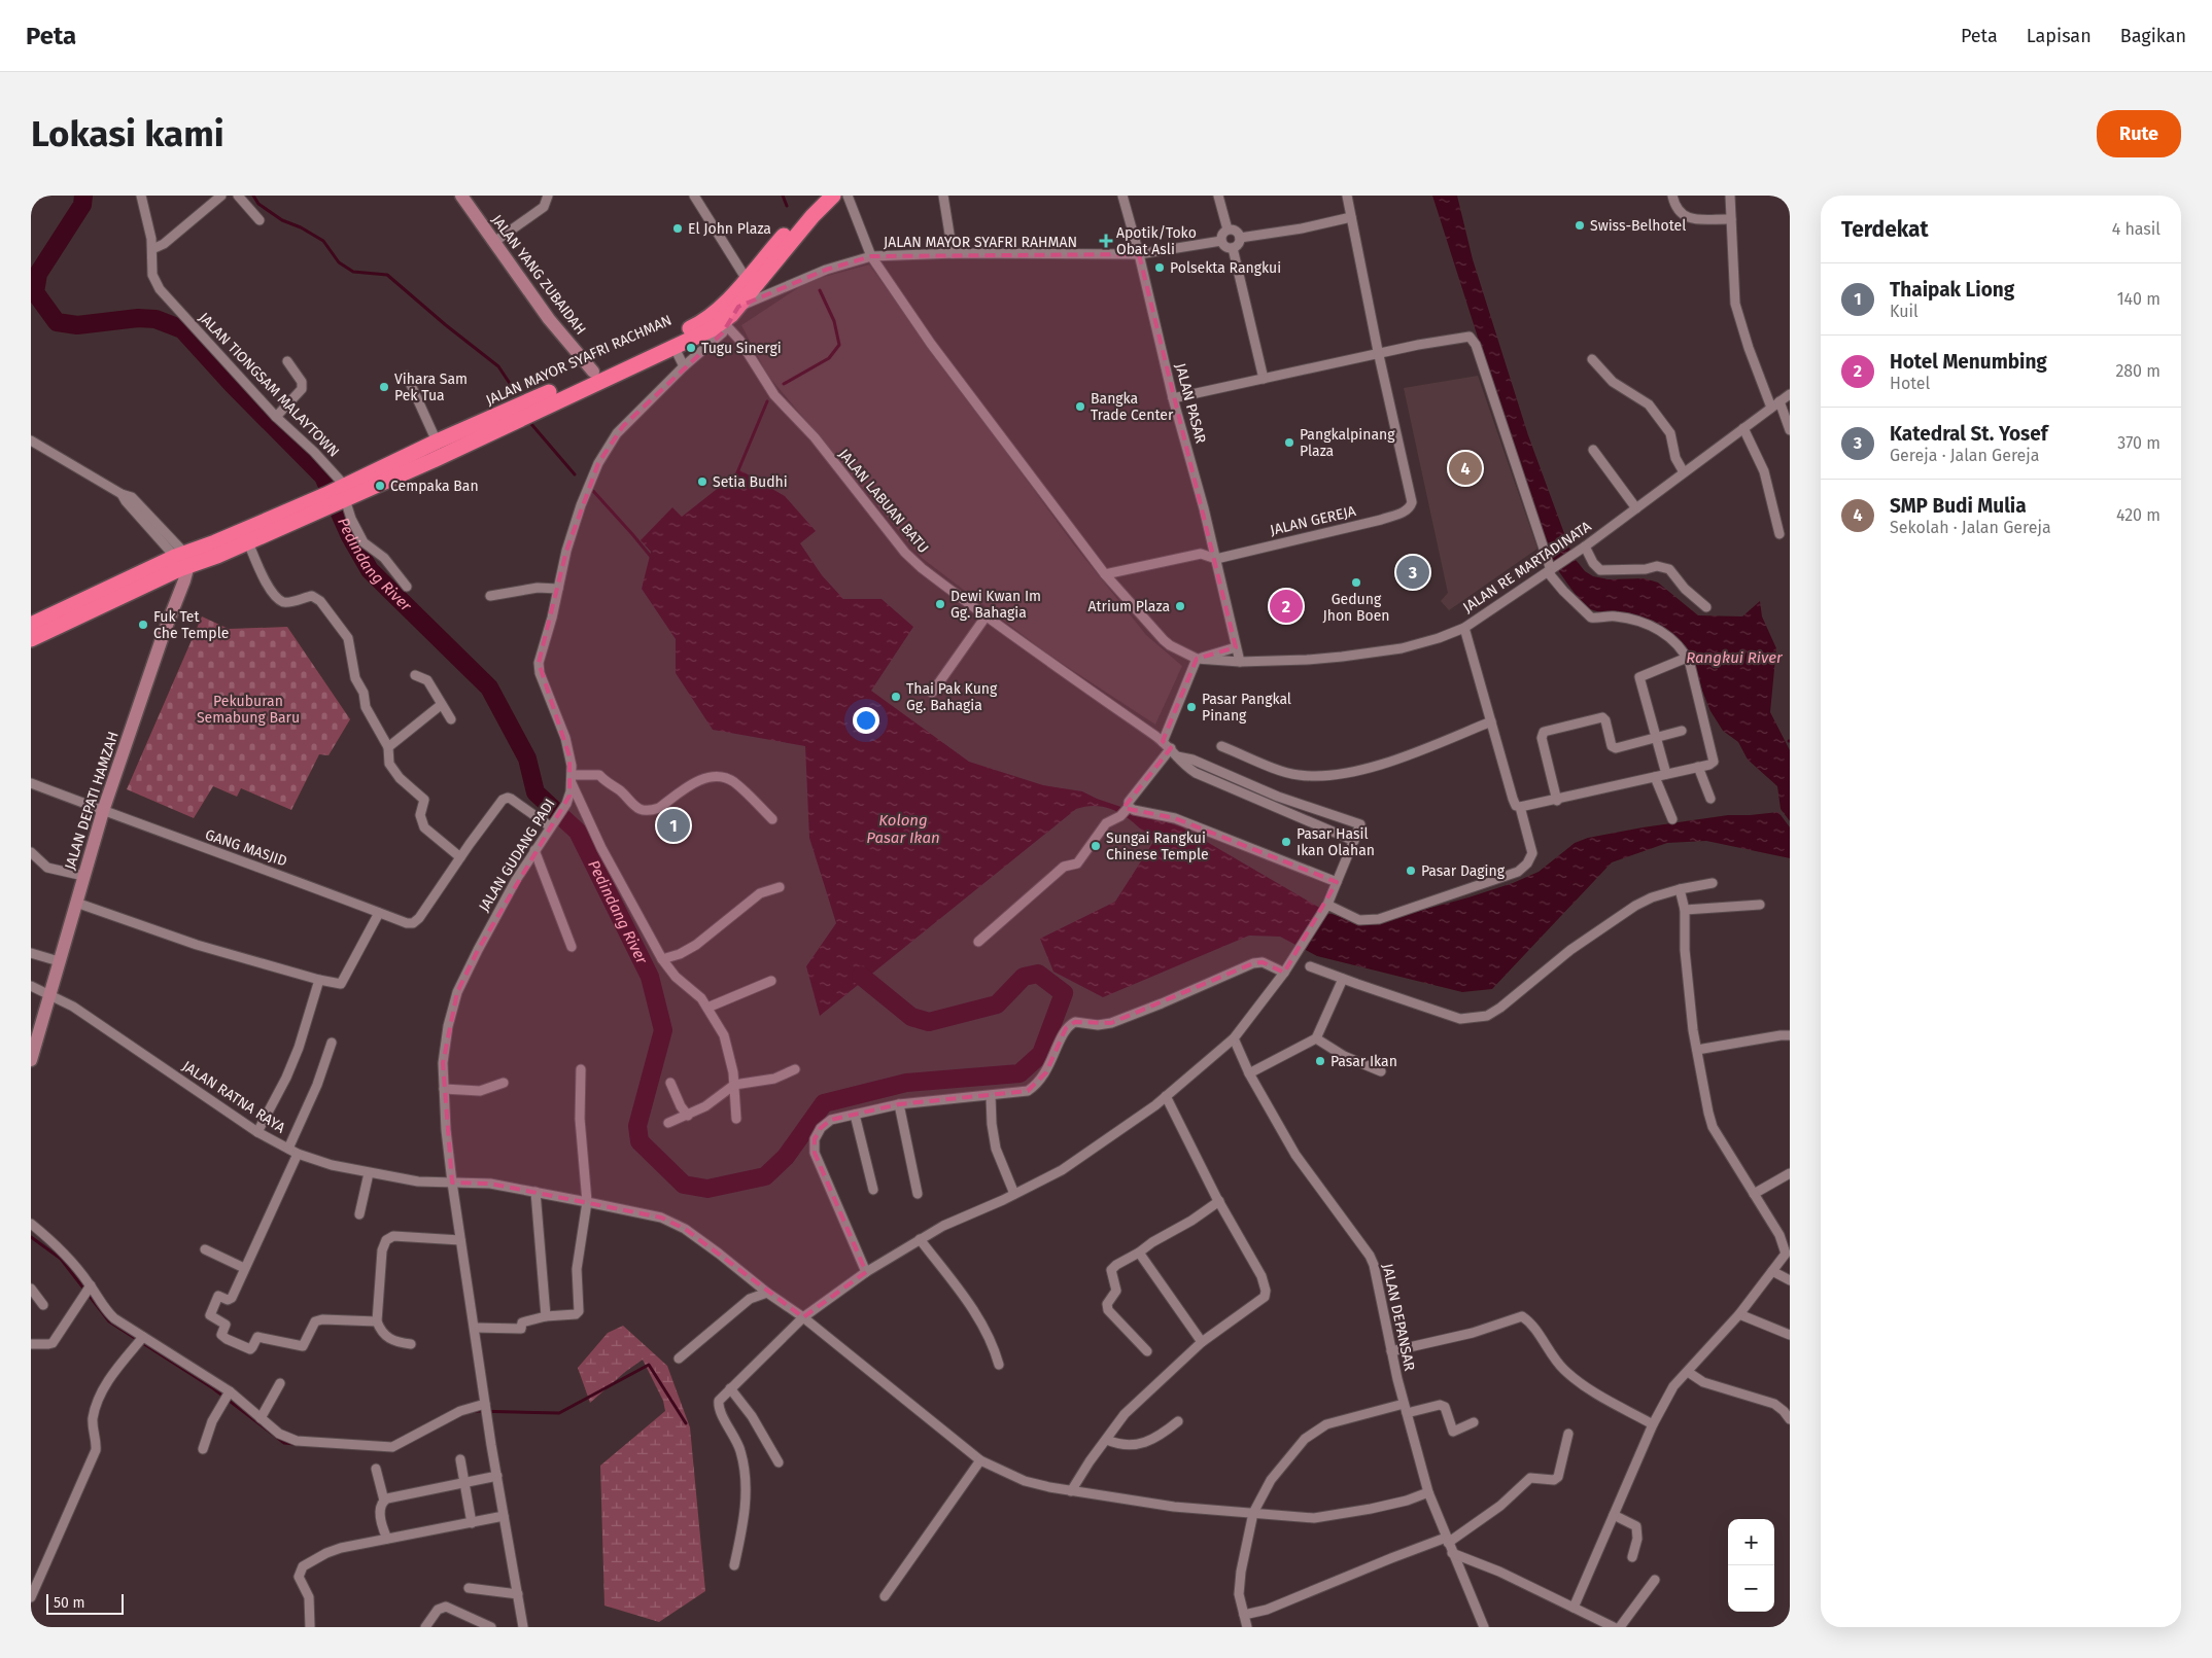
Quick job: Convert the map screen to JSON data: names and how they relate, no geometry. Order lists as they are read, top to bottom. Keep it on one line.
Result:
{"streets":{"highway":["JALAN MAYOR SYAFRI RACHMAN"],"main road":["JALAN YANG ZUBAIDAH","JALAN DEPATI HAMZAH"],"street":["JALAN MAYOR SYAFRI RAHMAN","JALAN TIONGSAM MALAYTOWN","JALAN PASAR","JALAN LABUAN BATU","JALAN GEREJA","JALAN RE MARTADINATA","GANG MASJID","JALAN GUDANG PADI","JALAN RATNA RAYA","JALAN DEPANSAR"]},"crossings":[["JALAN MAYOR SYAFRI RAHMAN","JALAN MAYOR SYAFRI RACHMAN"],["JALAN MAYOR SYAFRI RAHMAN","JALAN PASAR"],["JALAN MAYOR SYAFRI RAHMAN","JALAN LABUAN BATU"],["JALAN MAYOR SYAFRI RAHMAN","JALAN GUDANG PADI"],["JALAN YANG ZUBAIDAH","JALAN MAYOR SYAFRI RACHMAN"],["JALAN MAYOR SYAFRI RACHMAN","JALAN TIONGSAM MALAYTOWN"],["JALAN MAYOR SYAFRI RACHMAN","JALAN LABUAN BATU"],["JALAN MAYOR SYAFRI RACHMAN","JALAN DEPATI HAMZAH"],["JALAN PASAR","JALAN GEREJA"],["JALAN PASAR","JALAN RE MARTADINATA"],["JALAN DEPATI HAMZAH","GANG MASJID"],["JALAN DEPATI HAMZAH","JALAN RATNA RAYA"],["JALAN GUDANG PADI","JALAN RATNA RAYA"],["JALAN RATNA RAYA","JALAN DEPANSAR"]],"water":["Pedindang River","Rangkui River","Kolong Pasar Ikan"],"parks":["Pekuburan Semabung Baru"],"places":{"other":["Swiss-Belhotel","El John Plaza","Polsekta Rangkui","Tugu Sinergi","Vihara Sam Pek Tua","Bangka Trade Center","Pangkalpinang Plaza","Setia Budhi","Cempaka Ban","Gedung Jhon Boen","Dewi Kwan Im Gg. Bahagia","Atrium Plaza","Fuk Tet Che Temple","Thai Pak Kung Gg. Bahagia","Pasar Pangkal Pinang","Pasar Hasil Ikan Olahan","Sungai Rangkui Chinese Temple","Pasar Daging","Pasar Ikan"],"health":["Apotik/Toko Obat Asli"]},"scale_bar":"50 m","page":{"header":"Peta","nav":["Peta","Lapisan","Bagikan"],"buttons":"Rute","title":"Lokasi kami","heading":["Terdekat","4 hasil"],"list":[{"mark":"1","name":"Thaipak Liong","note":"Kuil","value":"140 m"},{"mark":"2","name":"Hotel Menumbing","note":"Hotel","value":"280 m"},{"mark":"3","name":"Katedral St. Yosef","note":"Gereja · Jalan Gereja","value":"370 m"},{"mark":"4","name":"SMP Budi Mulia","note":"Sekolah · Jalan Gereja","value":"420 m"}],"pins":["4","3","2","1"],"map_buttons":["+","−"],"scale":"50 m"}}
